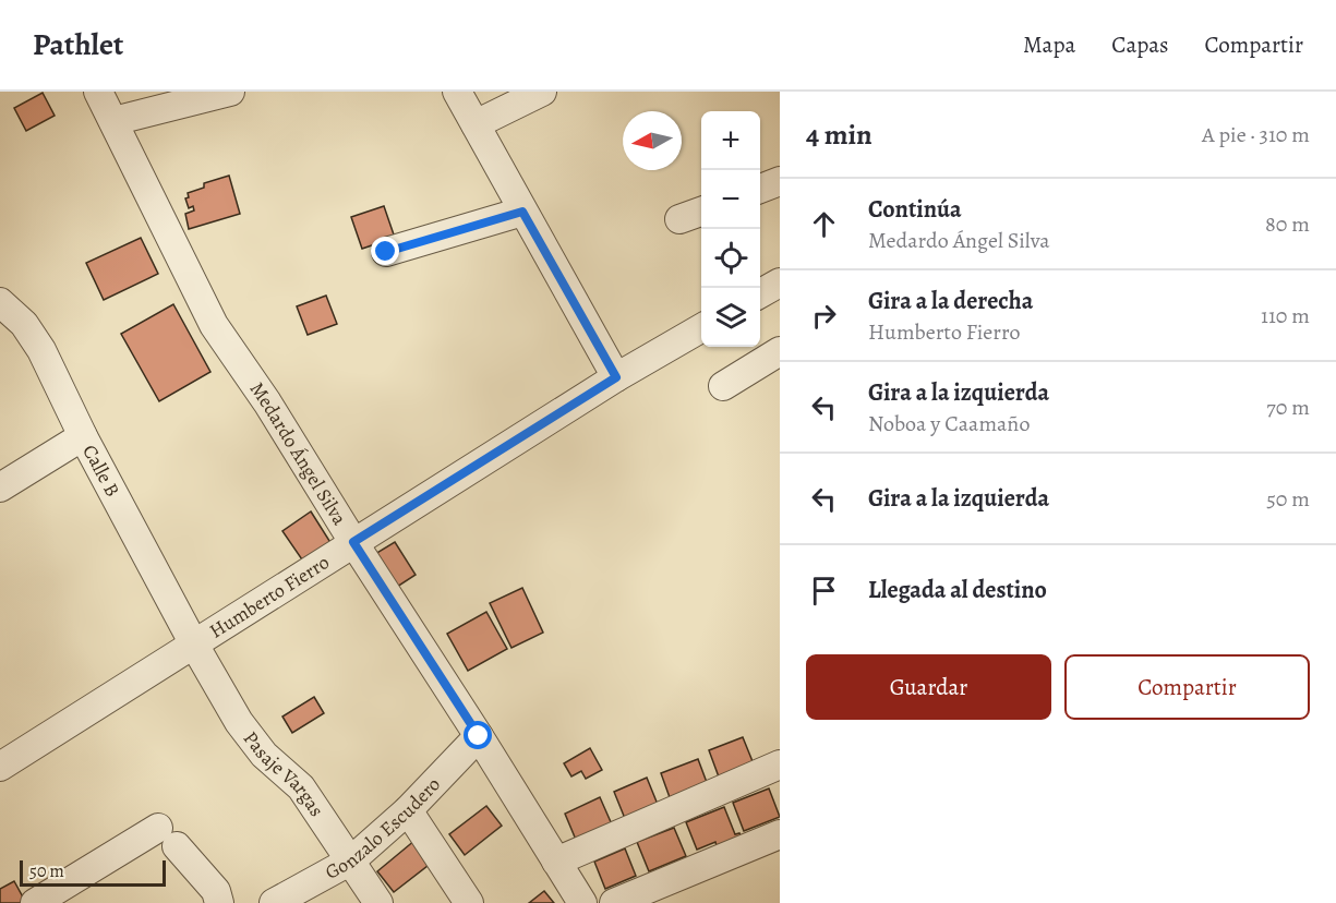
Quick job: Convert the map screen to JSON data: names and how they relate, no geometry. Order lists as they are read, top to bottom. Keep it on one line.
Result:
{"streets":{"street":["Medardo Ángel Silva","Calle B","Humberto Fierro","Pasaje Vargas","Gonzalo Escudero"]},"crossings":[["Medardo Ángel Silva","Humberto Fierro"],["Medardo Ángel Silva","Gonzalo Escudero"],["Calle B","Humberto Fierro"],["Calle B","Pasaje Vargas"],["Humberto Fierro","Pasaje Vargas"],["Pasaje Vargas","Gonzalo Escudero"]],"scale_bar":"50 m","north":"left","page":{"header":"Pathlet","nav":["Mapa","Capas","Compartir"],"heading":["4 min","A pie · 310 m"],"map_buttons":["+","−"],"list":[["Continúa","Medardo Ángel Silva","80 m"],["Gira a la derecha","Humberto Fierro","110 m"],["Gira a la izquierda","Noboa y Caamaño","70 m"],["Gira a la izquierda","50 m"],"Llegada al destino"],"buttons":["Guardar","Compartir"],"scale":"50 m"}}
